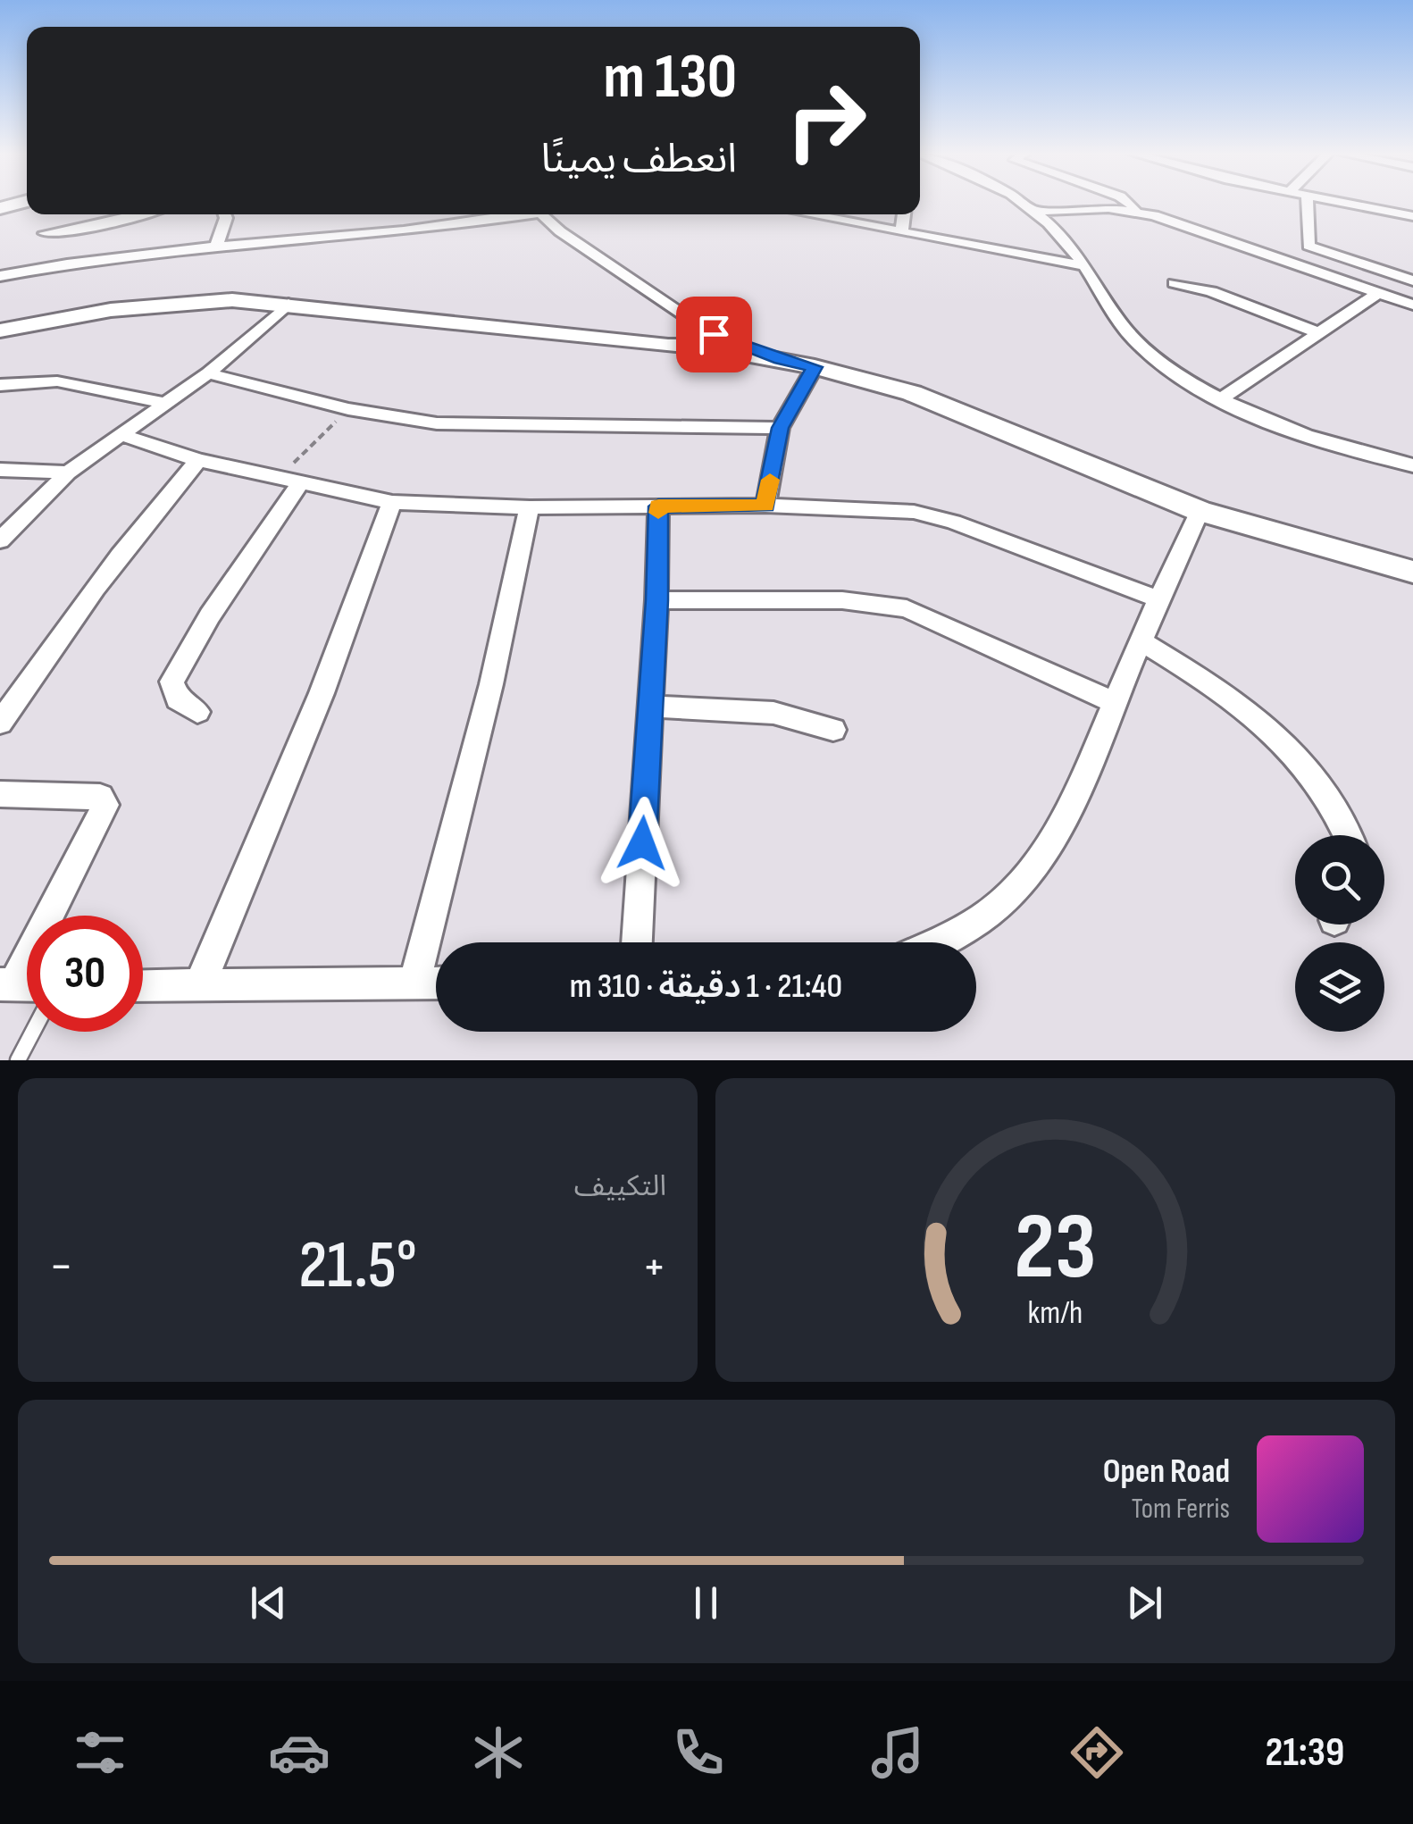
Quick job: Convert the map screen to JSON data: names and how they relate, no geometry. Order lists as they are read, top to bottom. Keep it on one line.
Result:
{"page":{"turn":["130 m","انعطف يمينًا"],"limit":"30","trip":"21:40 · 1 دقيقة · 310 m","tile":"التكييف","heat":["−","21.5°","+"],"song":["Open Road","Tom Ferris"],"tabs":"21:39","gauge":["23","km/h"]}}
